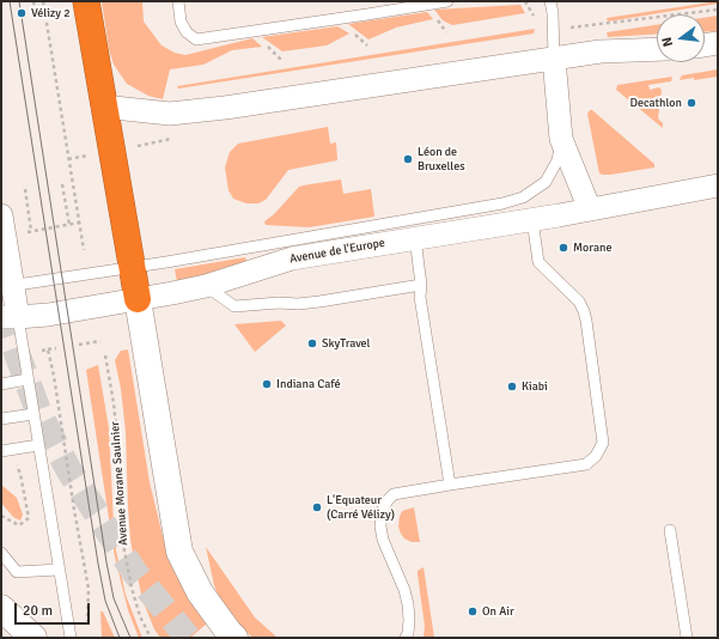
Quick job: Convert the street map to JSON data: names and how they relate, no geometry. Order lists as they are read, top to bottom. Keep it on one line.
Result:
{"streets":{"street":["Avenue de l'Europe"],"path":["Avenue Morane Saulnier"]},"places":["Vélizy 2","Decathlon","Léon de Bruxelles","Morane","SkyTravel","Indiana Café","Kiabi","L'Equateur (Carré Vélizy)","On Air"],"scale_bar":"20 m","north":"left"}
